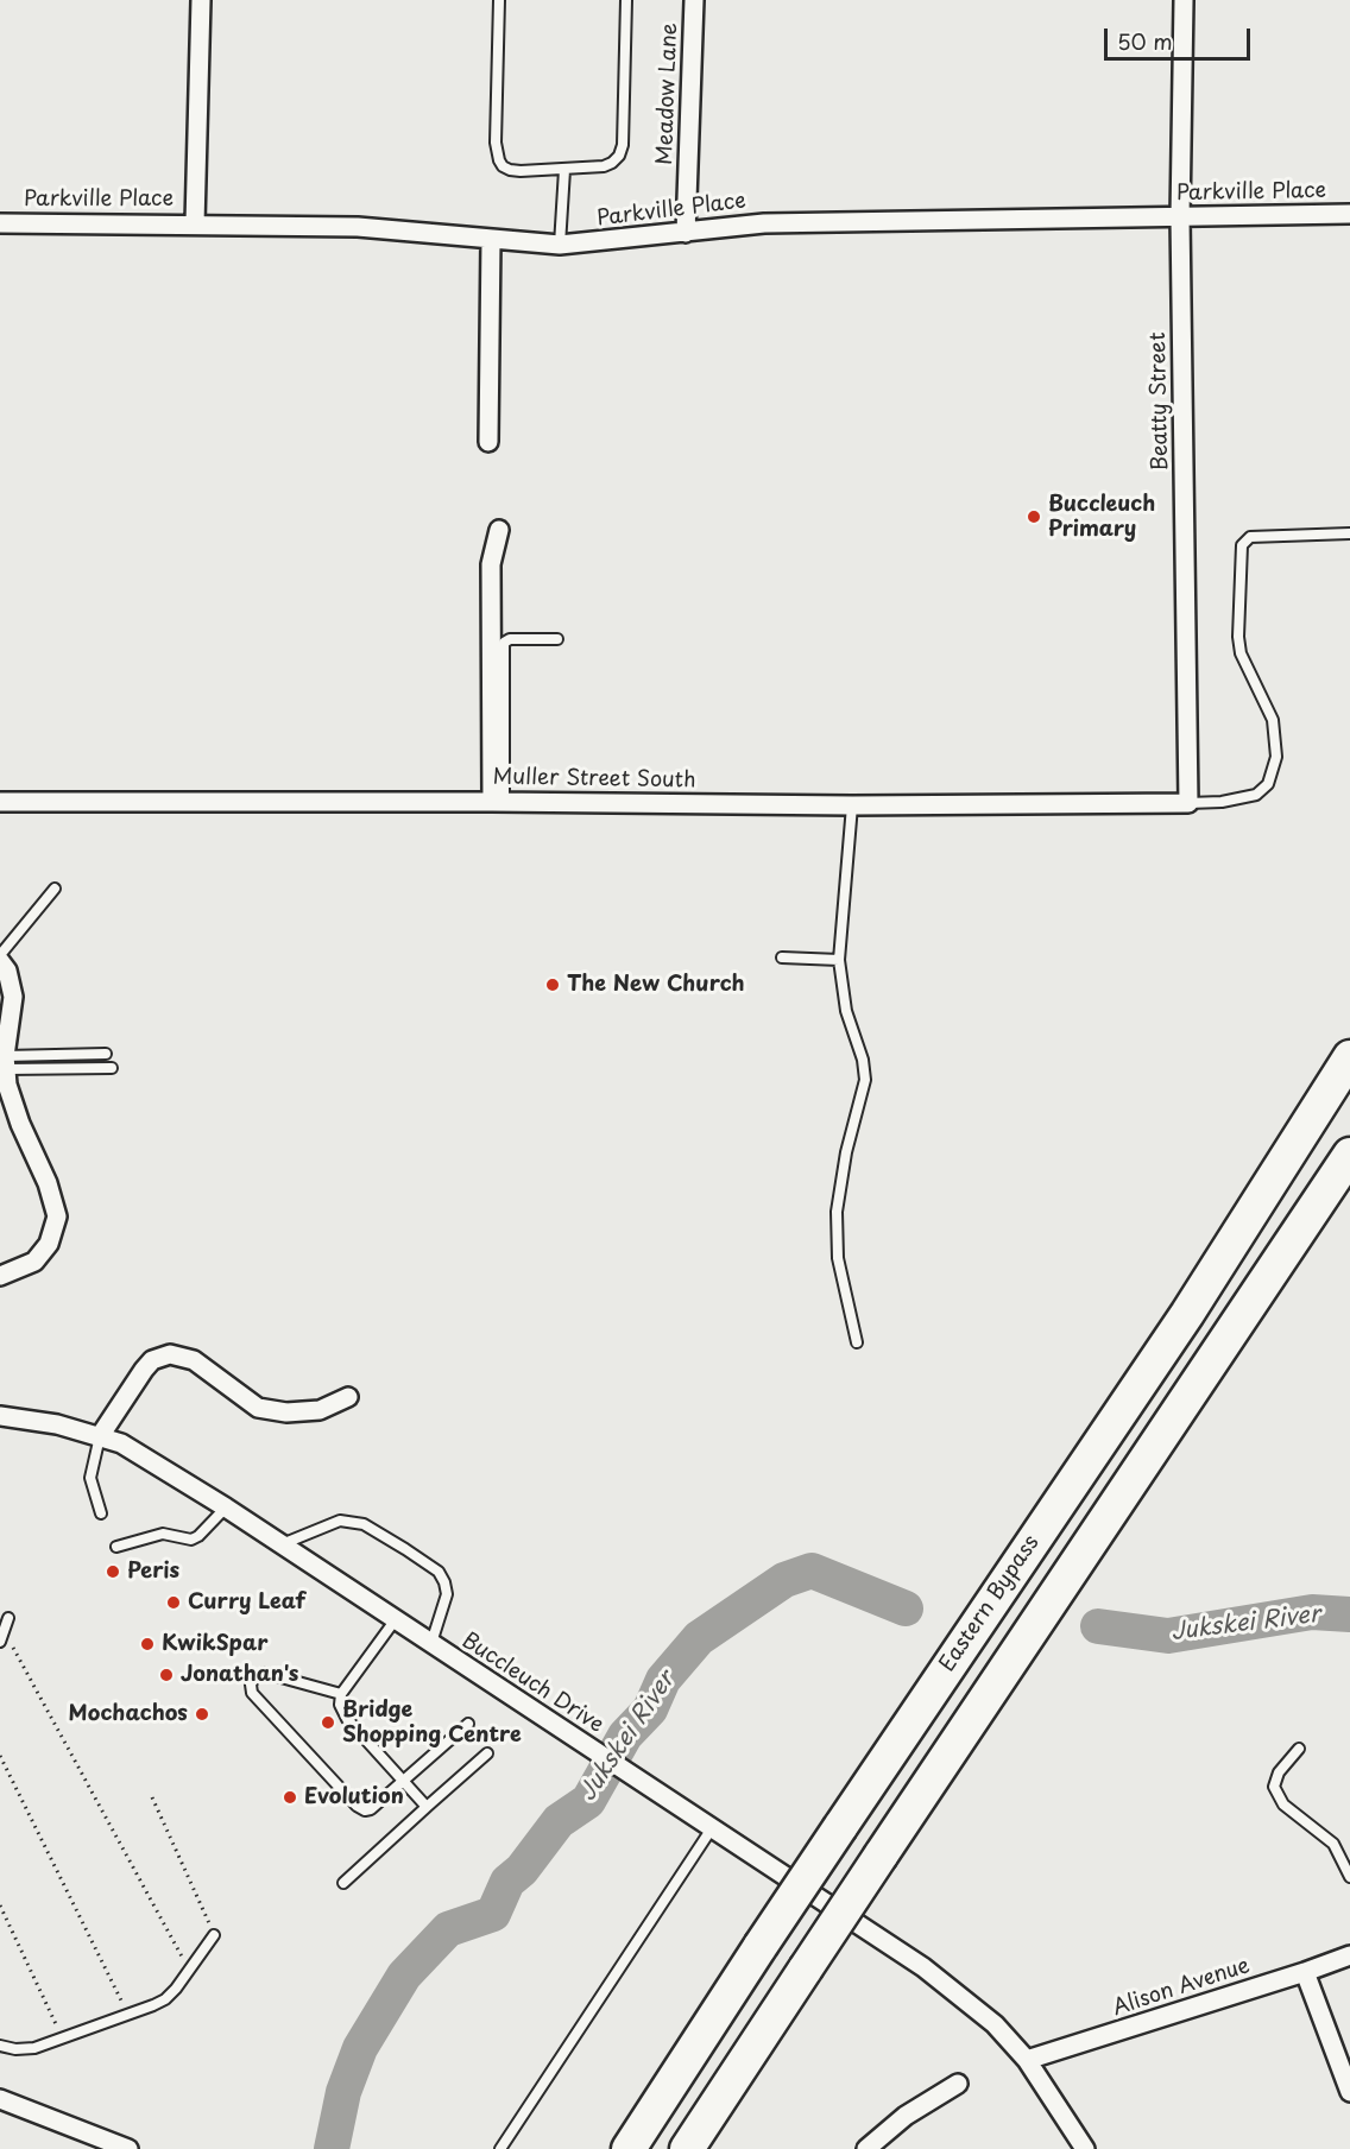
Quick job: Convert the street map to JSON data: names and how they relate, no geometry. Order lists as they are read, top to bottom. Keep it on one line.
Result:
{"streets":{"highway":["Eastern Bypass"],"street":["Meadow Lane","Parkville Place","Beatty Street","Muller Street South","Buccleuch Drive","Alison Avenue"]},"crossings":[["Meadow Lane","Parkville Place"],["Parkville Place","Beatty Street"],["Beatty Street","Muller Street South"],["Buccleuch Drive","Alison Avenue"]],"water":["Jukskei River"],"places":["Buccleuch Primary","The New Church","Peris","Curry Leaf","KwikSpar","Jonathan's","Mochachos","Bridge Shopping Centre","Evolution"],"scale_bar":"50 m"}
